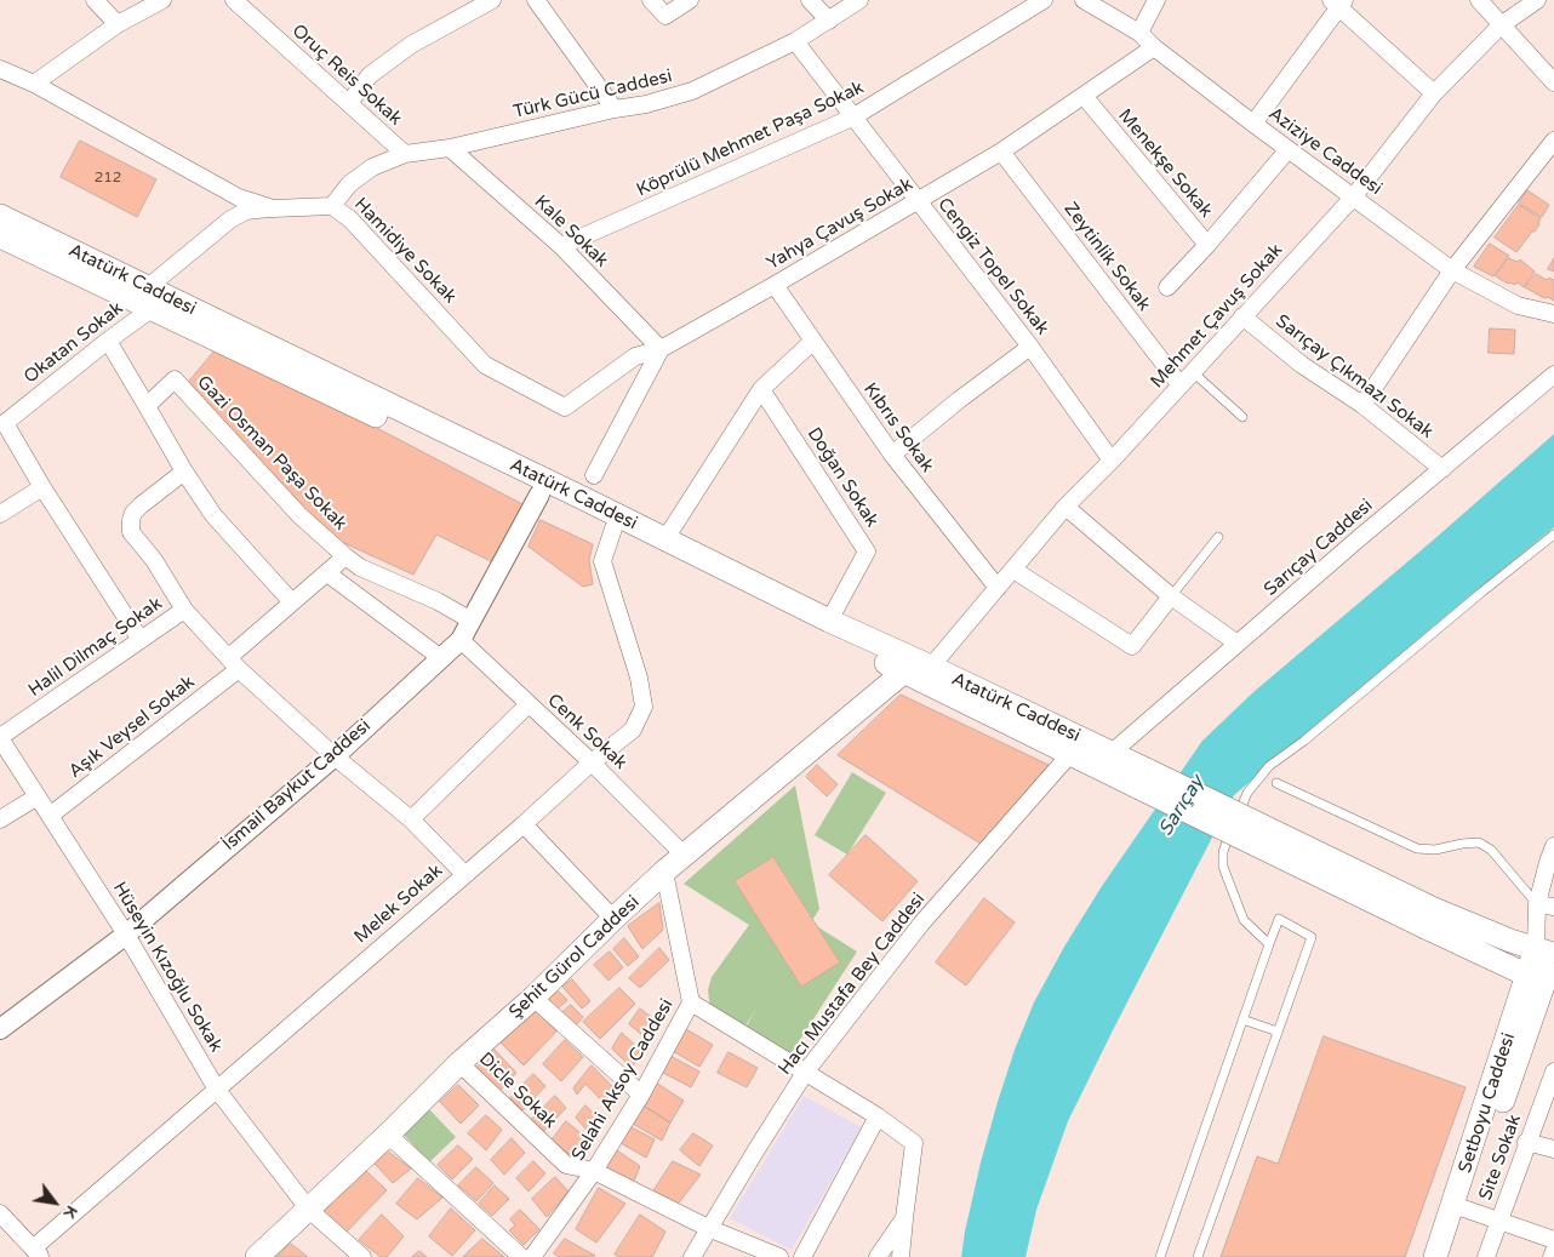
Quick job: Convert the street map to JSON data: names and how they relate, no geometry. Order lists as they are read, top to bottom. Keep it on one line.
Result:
{"streets":{"main road":["Atatürk Caddesi","Şehit Gürol Caddesi","Setboyu Caddesi"],"street":["Oruç Reis Sokak","Türk Gücü Caddesi","Köprülü Mehmet Paşa Sokak","Aziziye Caddesi","Menekşe Sokak","Yahya Çavuş Sokak","Kale Sokak","Hamidiye Sokak","Zeytinlik Sokak","Cengiz Topel Sokak","Mehmet Çavuş Sokak","Okatan Sokak","Sarıçay Çıkmazı Sokak","Kıbrıs Sokak","Gazi Osman Paşa Sokak","Doğan Sokak","Sarıçay Caddesi","Halil Dilmaç Sokak","Aşık Veysel Sokak","Cenk Sokak","İsmail Baykut Caddesi","Melek Sokak","Hüseyin Kızoğlu Sokak","Hacı Mustafa Bey Caddesi","Selahi Aksoy Caddesi","Dicle Sokak","Site Sokak"]},"crossings":[["Oruç Reis Sokak","Türk Gücü Caddesi"],["Türk Gücü Caddesi","Kale Sokak"],["Türk Gücü Caddesi","Hamidiye Sokak"],["Türk Gücü Caddesi","Cengiz Topel Sokak"],["Köprülü Mehmet Paşa Sokak","Kale Sokak"],["Köprülü Mehmet Paşa Sokak","Cengiz Topel Sokak"],["Aziziye Caddesi","Menekşe Sokak"],["Aziziye Caddesi","Yahya Çavuş Sokak"],["Aziziye Caddesi","Mehmet Çavuş Sokak"],["Menekşe Sokak","Yahya Çavuş Sokak"],["Yahya Çavuş Sokak","Kale Sokak"],["Yahya Çavuş Sokak","Hamidiye Sokak"],["Yahya Çavuş Sokak","Zeytinlik Sokak"],["Yahya Çavuş Sokak","Cengiz Topel Sokak"],["Yahya Çavuş Sokak","Kıbrıs Sokak"],["Kale Sokak","Hamidiye Sokak"],["Zeytinlik Sokak","Mehmet Çavuş Sokak"],["Cengiz Topel Sokak","Mehmet Çavuş Sokak"],["Atatürk Caddesi","Mehmet Çavuş Sokak"],["Atatürk Caddesi","Okatan Sokak"],["Atatürk Caddesi","Doğan Sokak"],["Atatürk Caddesi","Sarıçay Caddesi"],["Atatürk Caddesi","İsmail Baykut Caddesi"],["Atatürk Caddesi","Melek Sokak"],["Atatürk Caddesi","Şehit Gürol Caddesi"],["Atatürk Caddesi","Hacı Mustafa Bey Caddesi"],["Mehmet Çavuş Sokak","Sarıçay Çıkmazı Sokak"],["Mehmet Çavuş Sokak","Kıbrıs Sokak"],["Sarıçay Çıkmazı Sokak","Sarıçay Caddesi"],["Gazi Osman Paşa Sokak","İsmail Baykut Caddesi"],["Halil Dilmaç Sokak","Hüseyin Kızoğlu Sokak"],["Aşık Veysel Sokak","Hüseyin Kızoğlu Sokak"],["Cenk Sokak","İsmail Baykut Caddesi"],["Cenk Sokak","Melek Sokak"],["Cenk Sokak","Şehit Gürol Caddesi"],["İsmail Baykut Caddesi","Hüseyin Kızoğlu Sokak"],["Melek Sokak","Hüseyin Kızoğlu Sokak"],["Şehit Gürol Caddesi","Hüseyin Kızoğlu Sokak"],["Şehit Gürol Caddesi","Selahi Aksoy Caddesi"],["Şehit Gürol Caddesi","Dicle Sokak"],["Hacı Mustafa Bey Caddesi","Dicle Sokak"],["Selahi Aksoy Caddesi","Dicle Sokak"]],"water":["Sarıçay"],"house_numbers":["212"],"north":"bottom right"}
